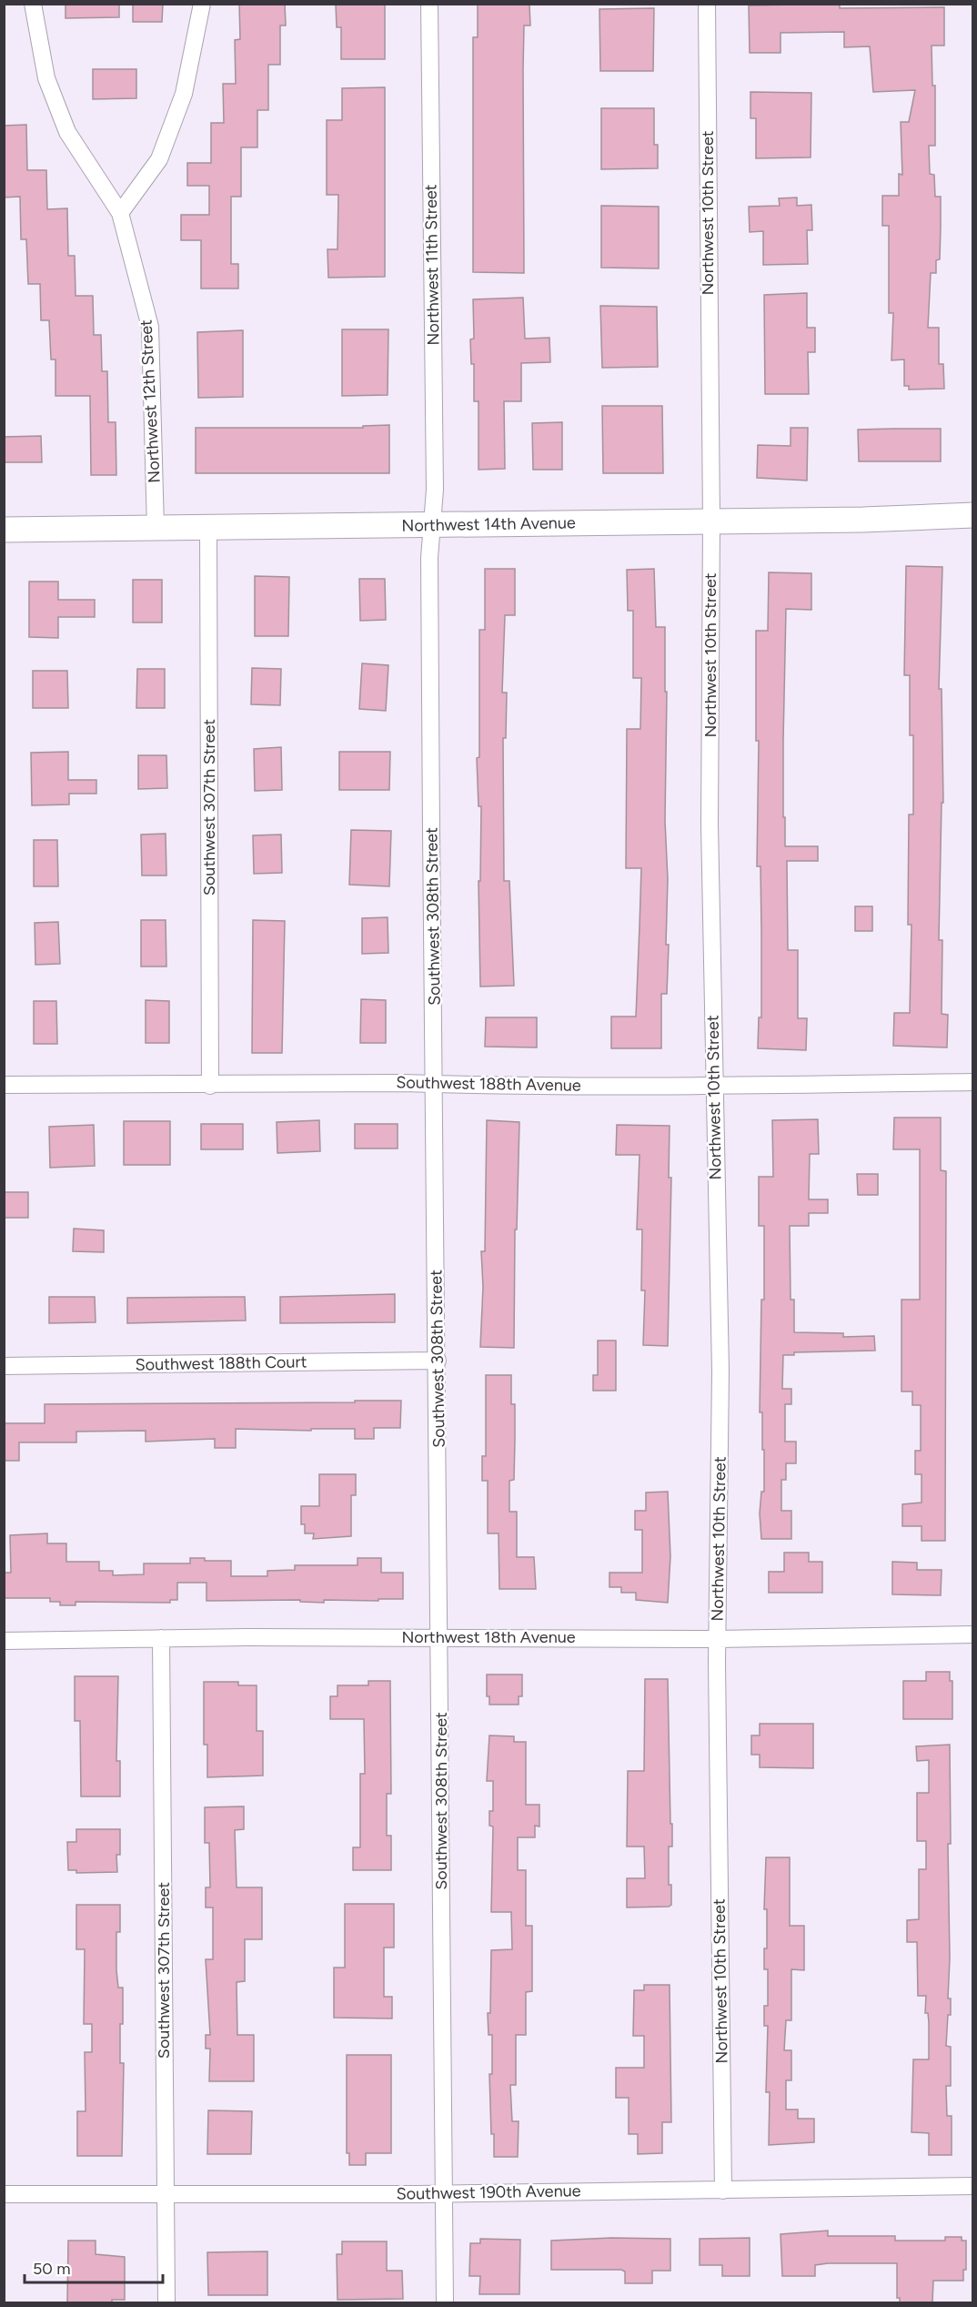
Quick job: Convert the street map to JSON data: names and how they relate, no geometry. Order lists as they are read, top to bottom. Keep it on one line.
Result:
{"streets":{"street":["Northwest 10th Street","Northwest 11th Street","Northwest 12th Street","Northwest 14th Avenue","Southwest 307th Street","Southwest 308th Street","Southwest 188th Avenue","Southwest 188th Court","Northwest 18th Avenue","Southwest 190th Avenue"]},"crossings":[["Northwest 10th Street","Northwest 14th Avenue"],["Northwest 10th Street","Southwest 188th Avenue"],["Northwest 10th Street","Northwest 18th Avenue"],["Northwest 10th Street","Southwest 190th Avenue"],["Northwest 11th Street","Northwest 14th Avenue"],["Northwest 11th Street","Southwest 308th Street"],["Northwest 12th Street","Northwest 14th Avenue"],["Northwest 14th Avenue","Southwest 307th Street"],["Northwest 14th Avenue","Southwest 308th Street"],["Southwest 307th Street","Southwest 188th Avenue"],["Southwest 307th Street","Northwest 18th Avenue"],["Southwest 307th Street","Southwest 190th Avenue"],["Southwest 308th Street","Southwest 188th Avenue"],["Southwest 308th Street","Southwest 188th Court"],["Southwest 308th Street","Northwest 18th Avenue"],["Southwest 308th Street","Southwest 190th Avenue"]],"scale_bar":"50 m"}
